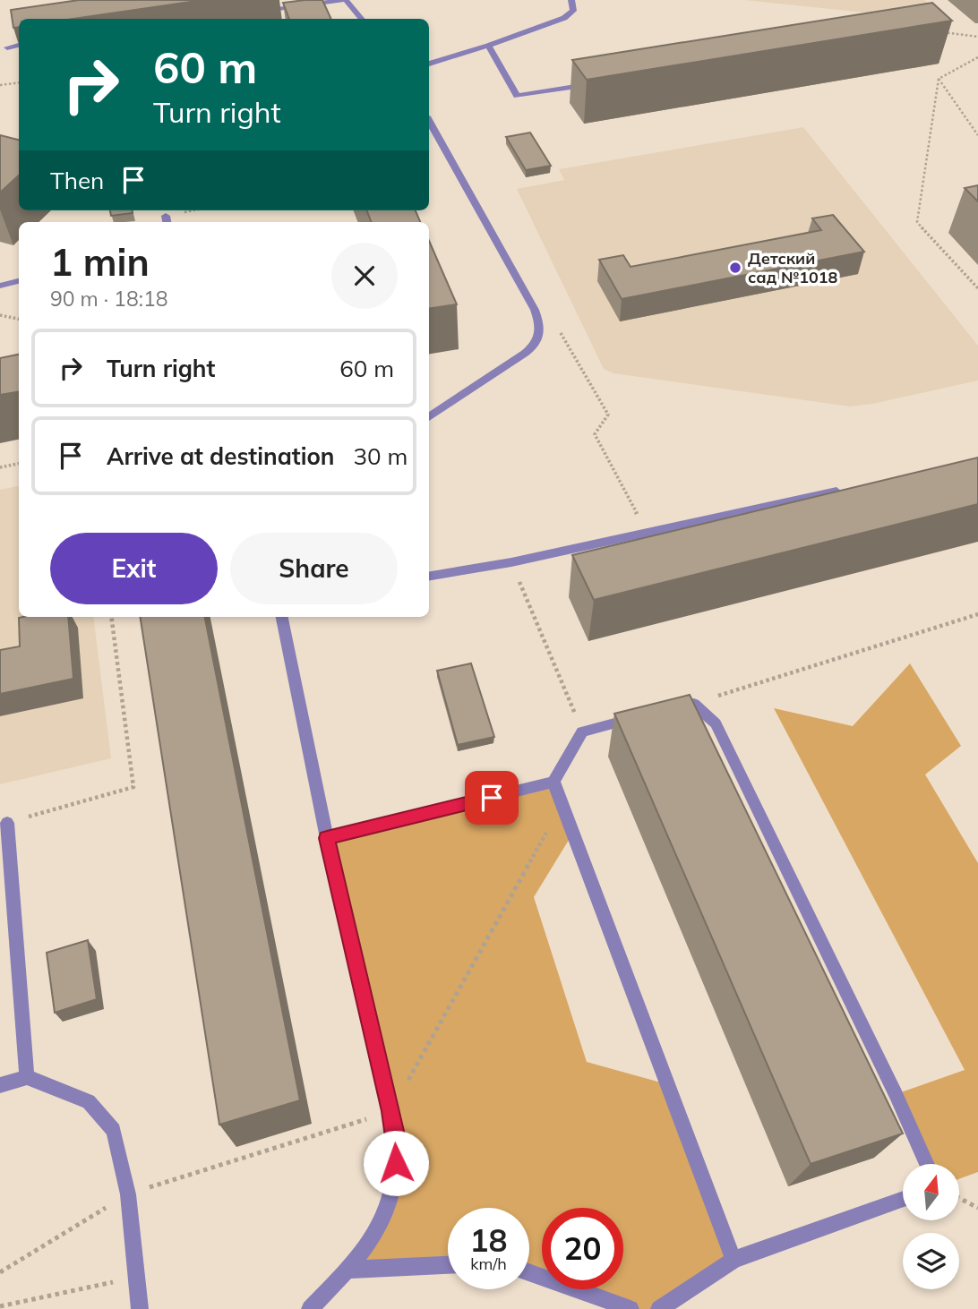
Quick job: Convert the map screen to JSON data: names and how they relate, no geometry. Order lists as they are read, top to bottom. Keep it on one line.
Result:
{"places":["Детский сад №1018"],"north":"top","page":{"turn":["60 m","Turn right"],"then":"Then","heading":["1 min","90 m · 18:18"],"list":[{"name":"Turn right","value":"60 m"},{"name":"Arrive at destination","value":"30 m"}],"buttons":["Exit","Share"],"speed":"18 km/h","limit":"20"}}
